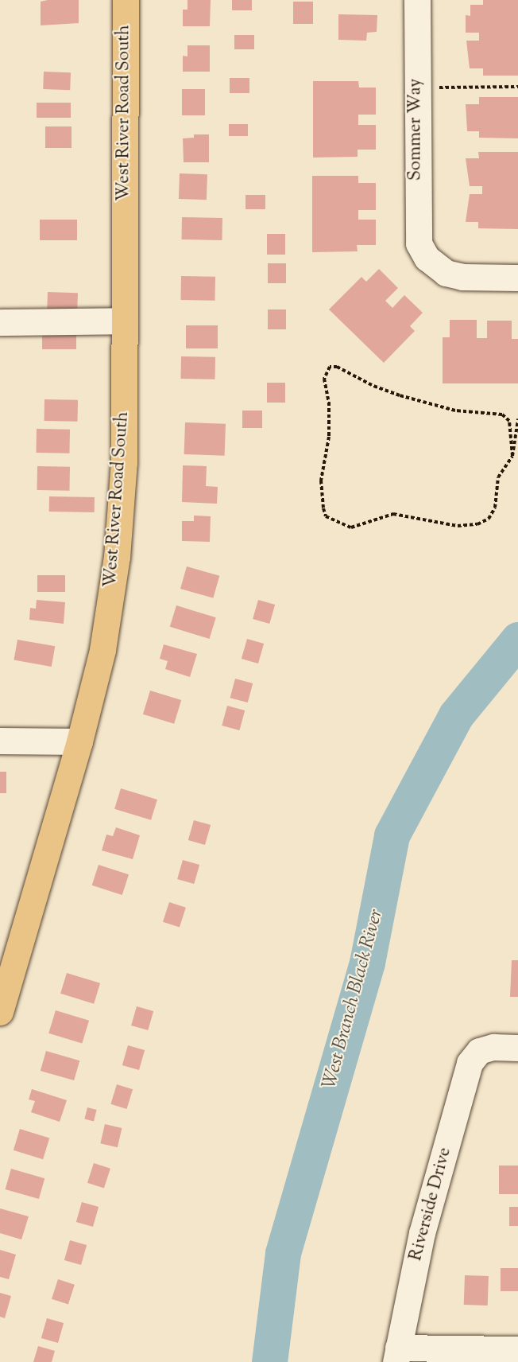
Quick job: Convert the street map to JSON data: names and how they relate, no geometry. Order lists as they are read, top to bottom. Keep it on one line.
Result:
{"streets":{"main road":["West River Road South"],"street":["Sommer Way","Riverside Drive"]},"water":["West Branch Black River"]}
